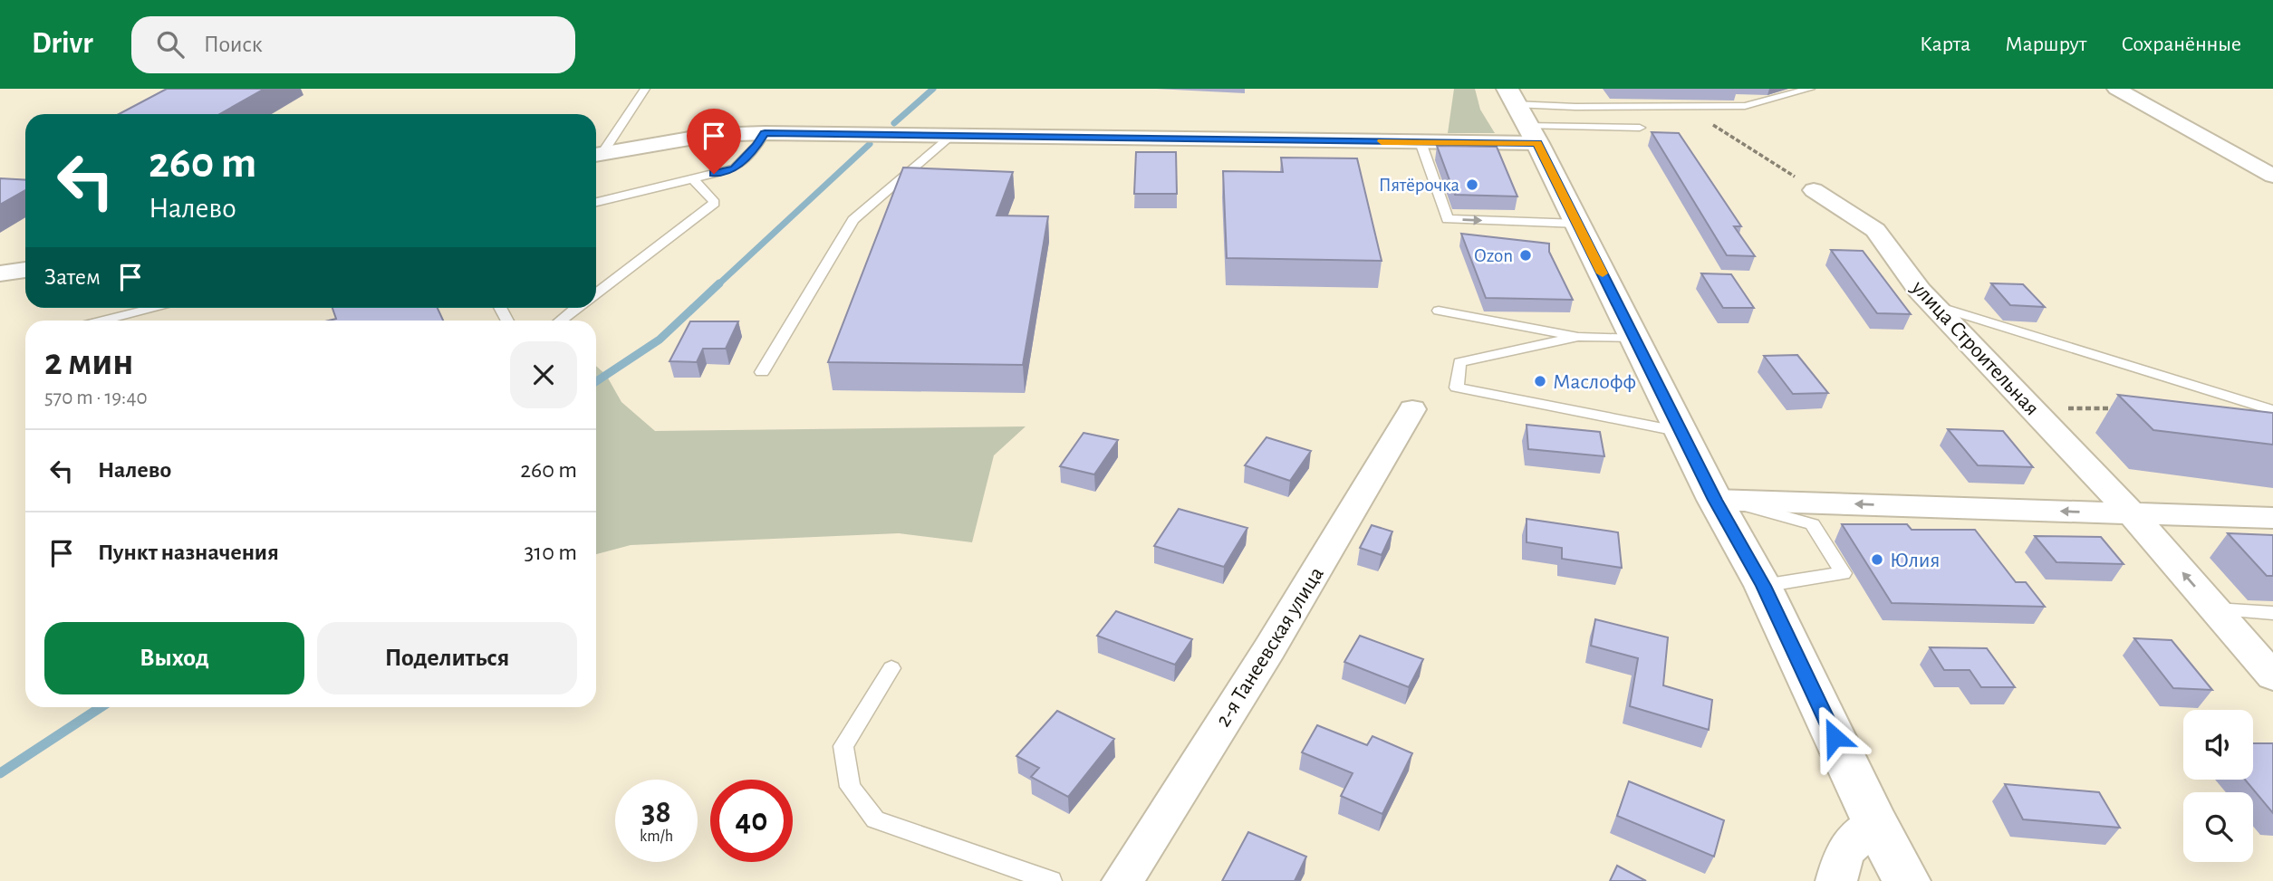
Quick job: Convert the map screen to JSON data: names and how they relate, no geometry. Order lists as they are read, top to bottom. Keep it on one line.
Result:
{"streets":{"street":["улица Строительная","2-я Танеевская улица"]},"places":["Пятёрочка","Ozon","Маслофф","Юлия"],"page":{"header":"Drivr","search":"Поиск","nav":["Карта","Маршрут","Сохранённые"],"turn":["260 m","Налево"],"then":"Затем","heading":["2 мин","570 m · 19:40"],"list":[{"name":"Налево","value":"260 m"},{"name":"Пункт назначения","value":"310 m"}],"buttons":["Выход","Поделиться"],"speed":"38 km/h","limit":"40"}}
